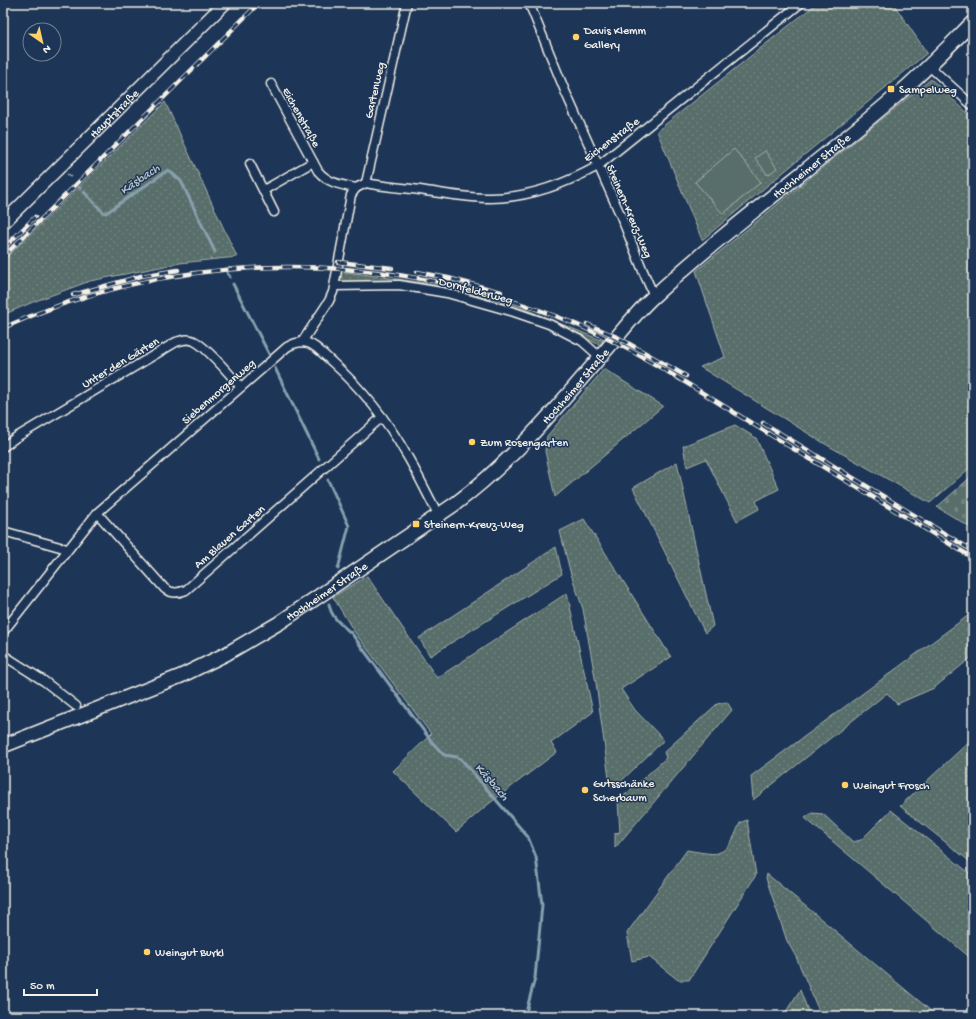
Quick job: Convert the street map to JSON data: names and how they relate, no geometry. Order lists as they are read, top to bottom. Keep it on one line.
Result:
{"streets":{"main road":["Hochheimer Straße"],"street":["Gartenweg","Hauptstraße","Eichenstraße","Steinern-Kreuz-Weg","Dornfelderweg","Unter den Gärten","Siebenmorgenweg","Am Blauen Garten"]},"crossings":[["Gartenweg","Eichenstraße"],["Eichenstraße","Steinern-Kreuz-Weg"],["Hochheimer Straße","Steinern-Kreuz-Weg"],["Hochheimer Straße","Dornfelderweg"],["Unter den Gärten","Siebenmorgenweg"],["Siebenmorgenweg","Am Blauen Garten"]],"water":["Käsbach"],"places":{"other":["Davis Klemm Gallery","Zum Rosengarten","Weingut Frosch","Gutsschänke Scherbaum","Weingut Burkl"],"transit":["Sampelweg","Steinern-Kreuz-Weg"]},"scale_bar":"50 m","north":"bottom right"}
